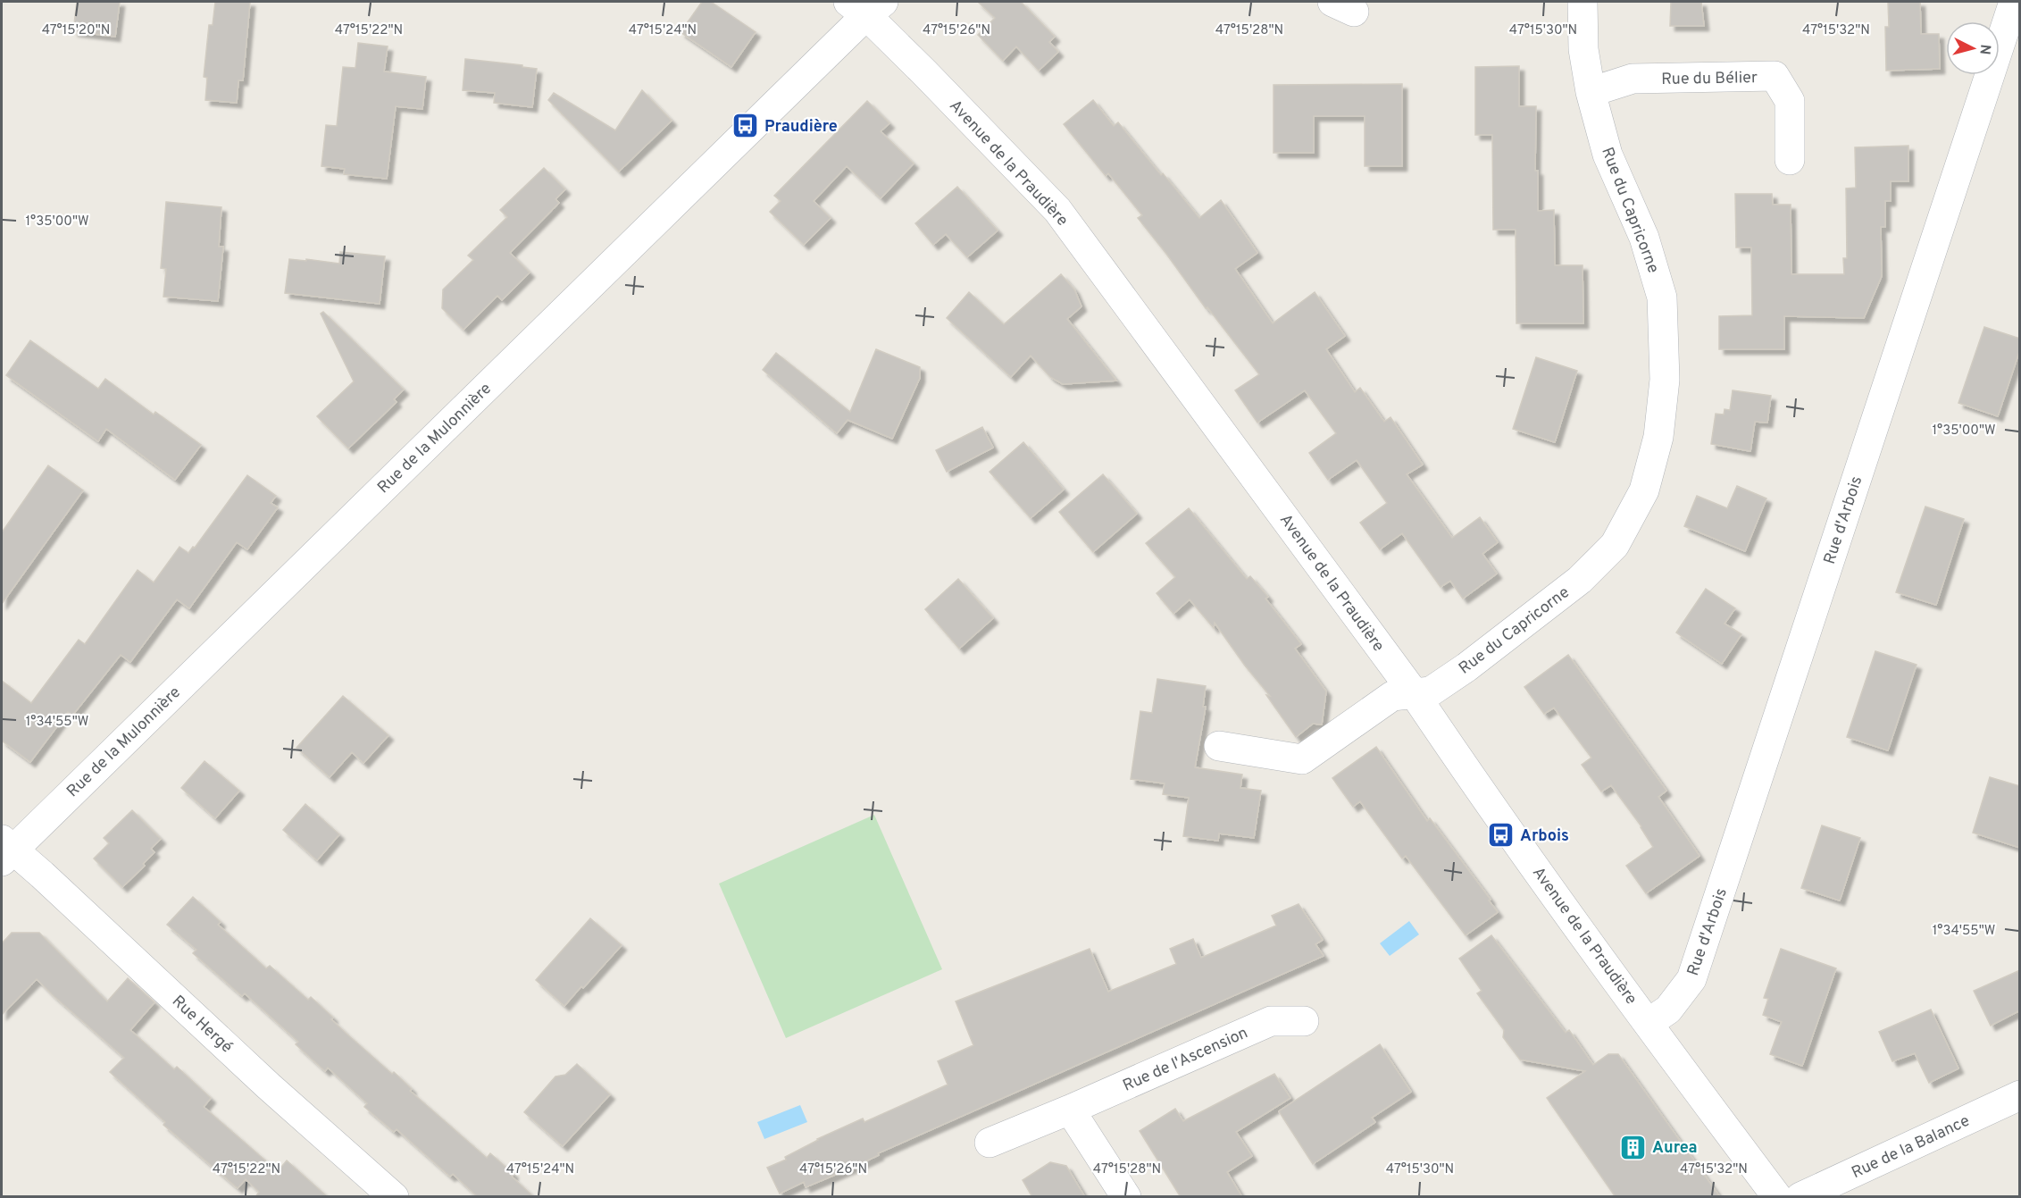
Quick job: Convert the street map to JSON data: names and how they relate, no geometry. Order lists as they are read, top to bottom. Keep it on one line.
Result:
{"streets":{"street":["Rue du Bélier","Avenue de la Praudière","Rue du Capricorne","Rue de la Mulonnière","Rue d'Arbois","Rue Hergé","Rue de l'Ascension","Rue de la Balance"]},"crossings":[["Rue du Bélier","Rue du Capricorne"],["Avenue de la Praudière","Rue du Capricorne"],["Avenue de la Praudière","Rue de la Mulonnière"],["Avenue de la Praudière","Rue d'Arbois"],["Rue de la Mulonnière","Rue Hergé"]],"places":{"bus stop":["Praudière","Arbois"],"building":["Aurea"]},"north":"right","coordinates":["47°15'20\"N","47°15'22\"N","47°15'24\"N","47°15'26\"N","47°15'28\"N","47°15'30\"N","47°15'32\"N","1°35'00\"W","1°34'55\"W"]}
